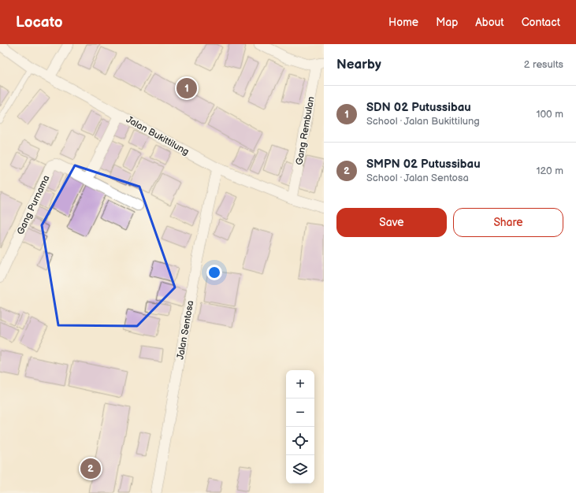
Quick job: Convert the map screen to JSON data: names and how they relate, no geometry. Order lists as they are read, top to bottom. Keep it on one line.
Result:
{"streets":{"street":["Gang Rembulan","Jalan Bukittilung","Gang Purnama","Jalan Sentosa"]},"crossings":[["Gang Rembulan","Jalan Bukittilung"],["Jalan Bukittilung","Jalan Sentosa"]],"page":{"header":"Locato","nav":["Home","Map","About","Contact"],"heading":["Nearby","2 results"],"pins":["1","2"],"list":[{"mark":"1","name":"SDN 02 Putussibau","note":"School · Jalan Bukittilung","value":"100 m"},{"mark":"2","name":"SMPN 02 Putussibau","note":"School · Jalan Sentosa","value":"120 m"}],"buttons":["Save","Share"],"map_buttons":["+","−"]}}
